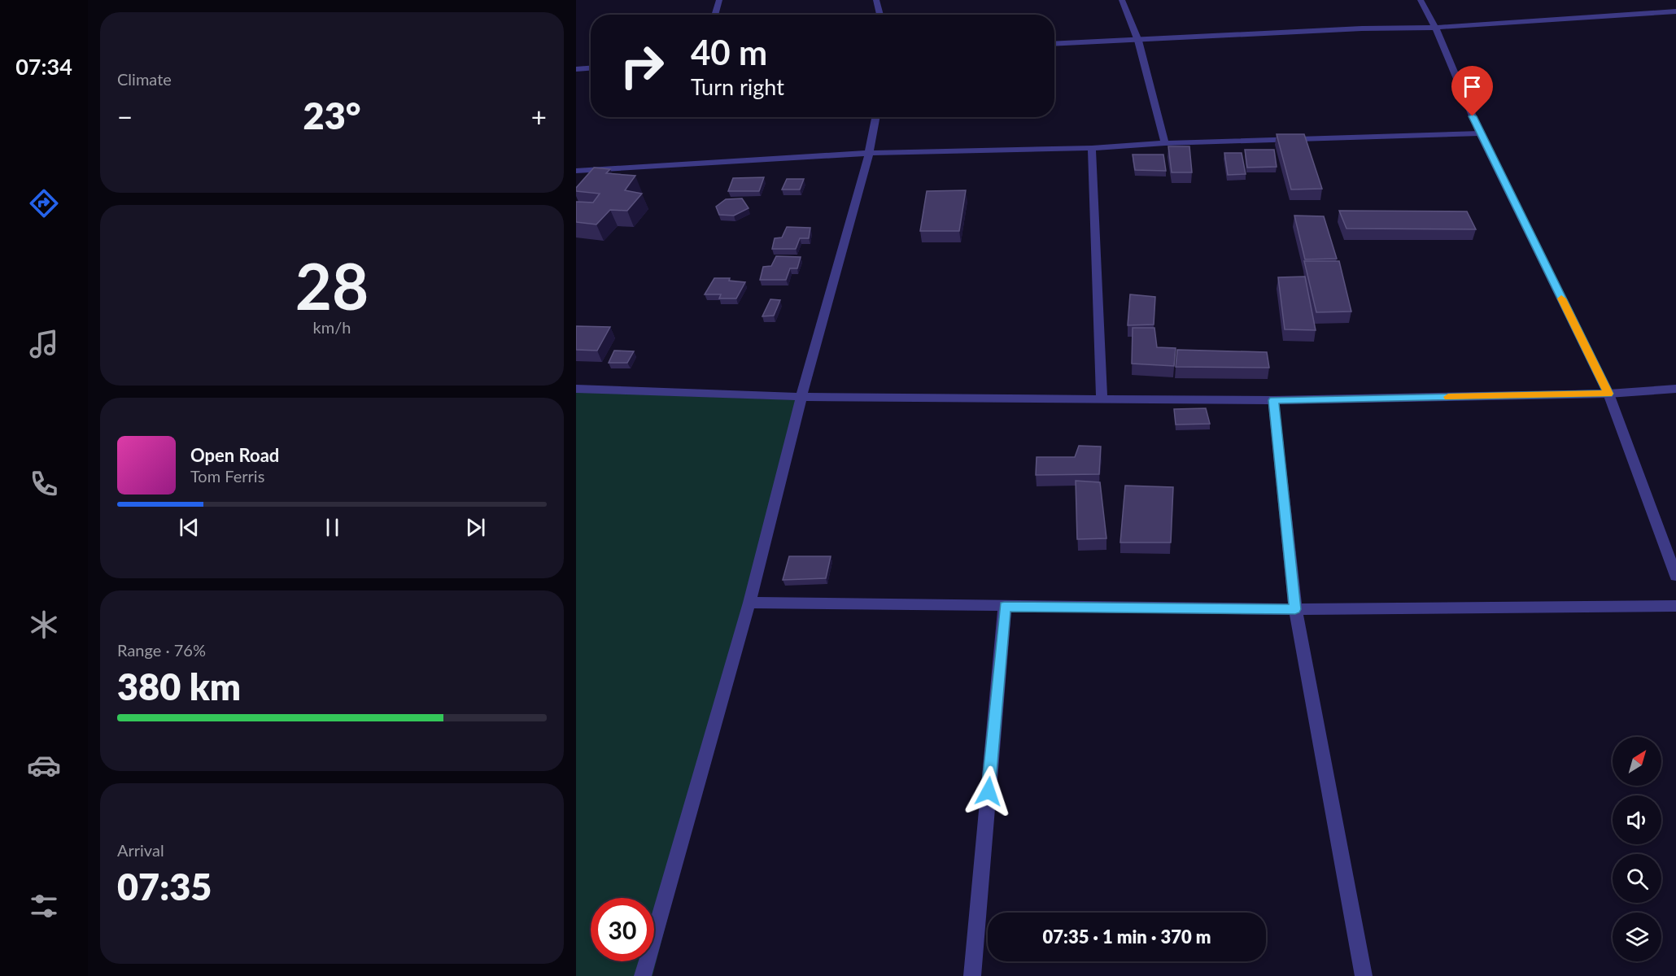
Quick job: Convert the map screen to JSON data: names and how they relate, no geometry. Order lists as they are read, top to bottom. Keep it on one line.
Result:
{"north":"top right","page":{"tabs":"07:34","tile":["Climate",["28","km/h"],["Range · 76%","380 km"],["Arrival","07:35"]],"turn":["40 m","Turn right"],"heat":["−","23°","+"],"song":["Open Road","Tom Ferris"],"limit":"30","trip":"07:35 · 1 min · 370 m"}}
